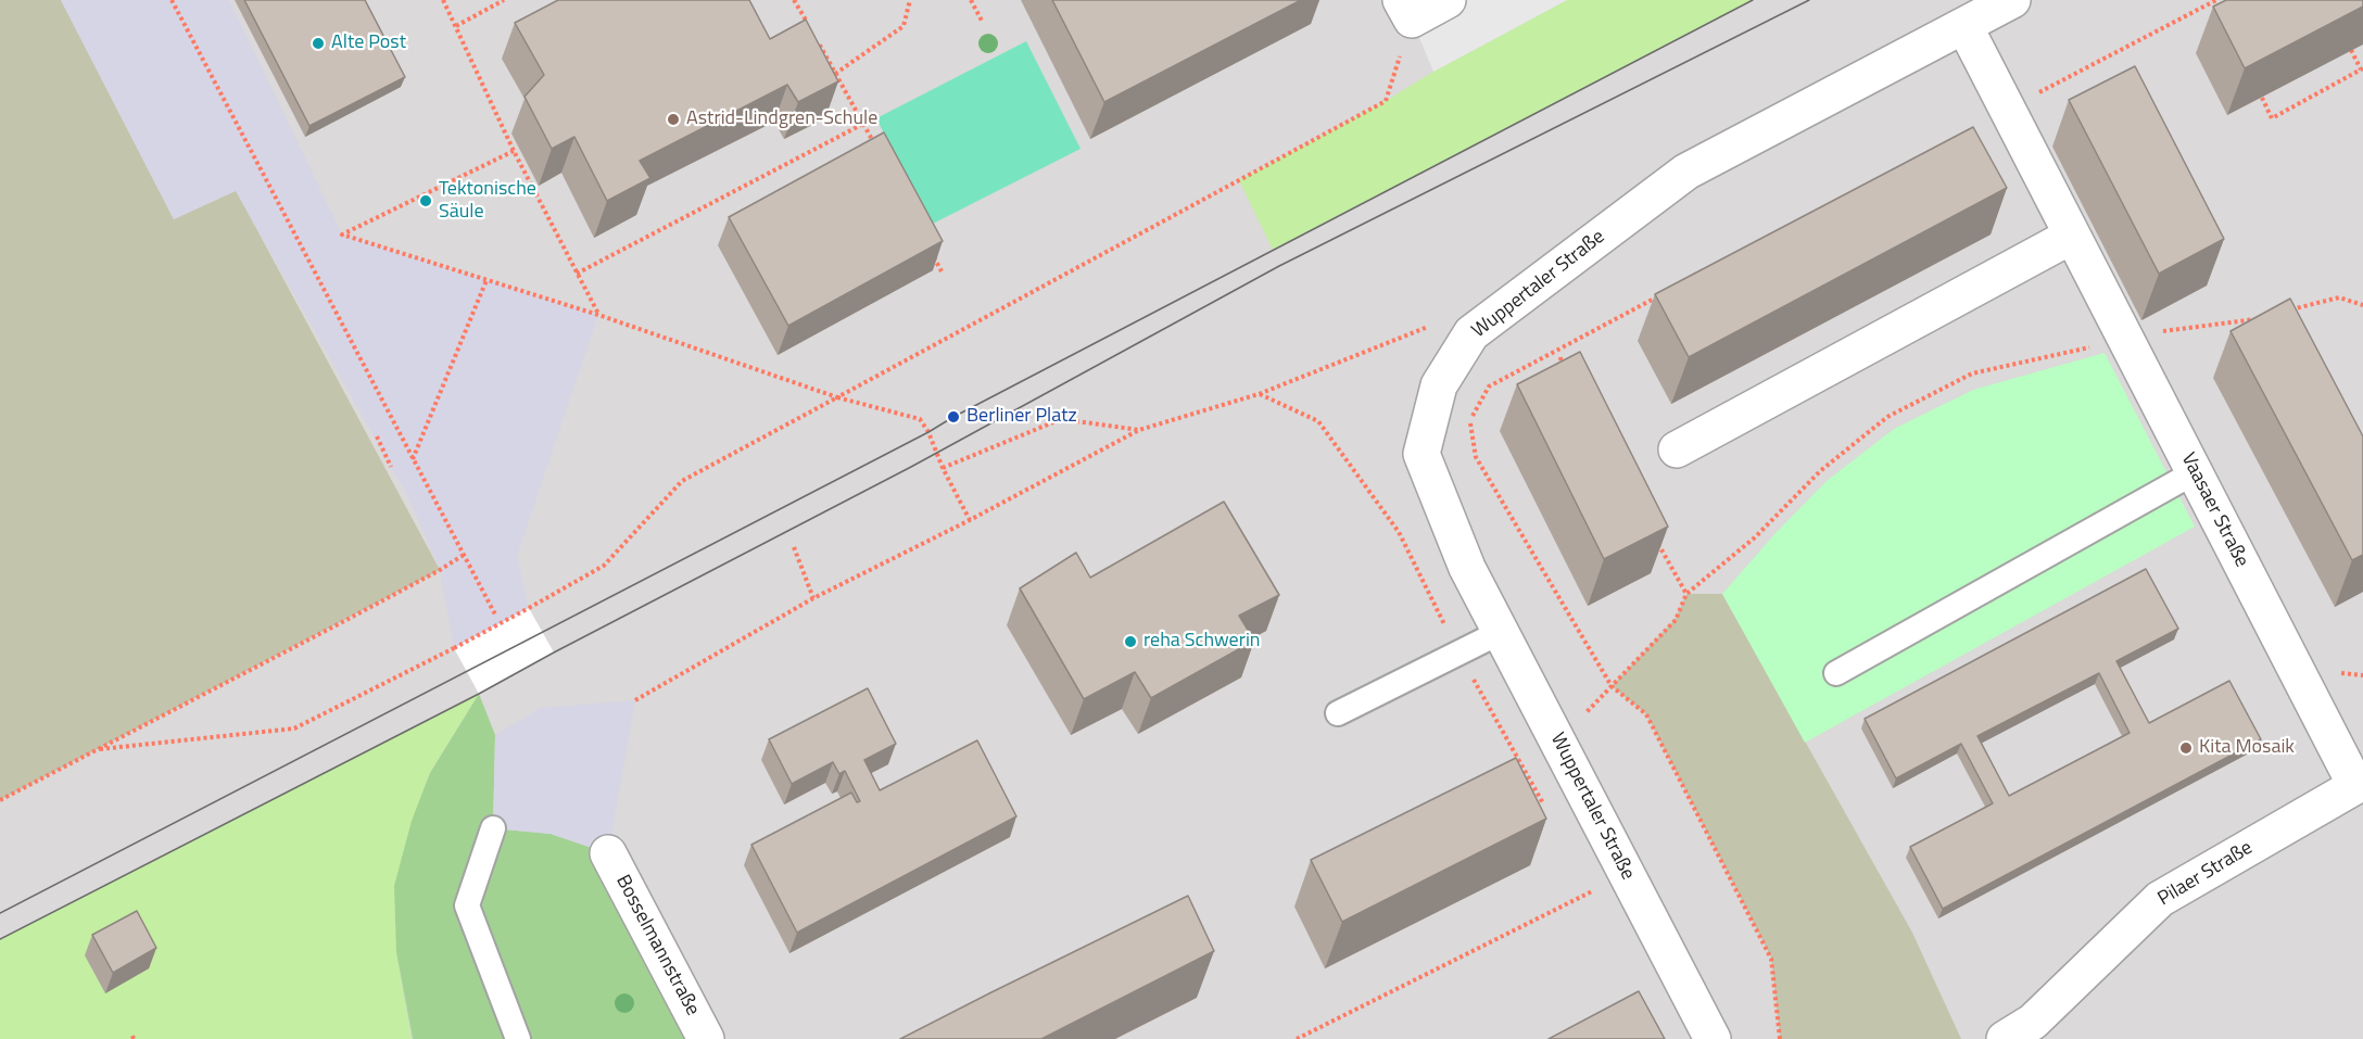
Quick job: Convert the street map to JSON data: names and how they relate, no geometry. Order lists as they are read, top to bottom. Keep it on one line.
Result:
{"streets":{"street":["Wuppertaler Straße","Vaasaer Straße","Pilaer Straße","Bosselmannstraße"]},"crossings":[["Wuppertaler Straße","Vaasaer Straße"],["Vaasaer Straße","Pilaer Straße"]],"places":["Alte Post","Astrid-Lindgren-Schule","Tektonische Säule","Berliner Platz","reha Schwerin","Kita Mosaik"]}
